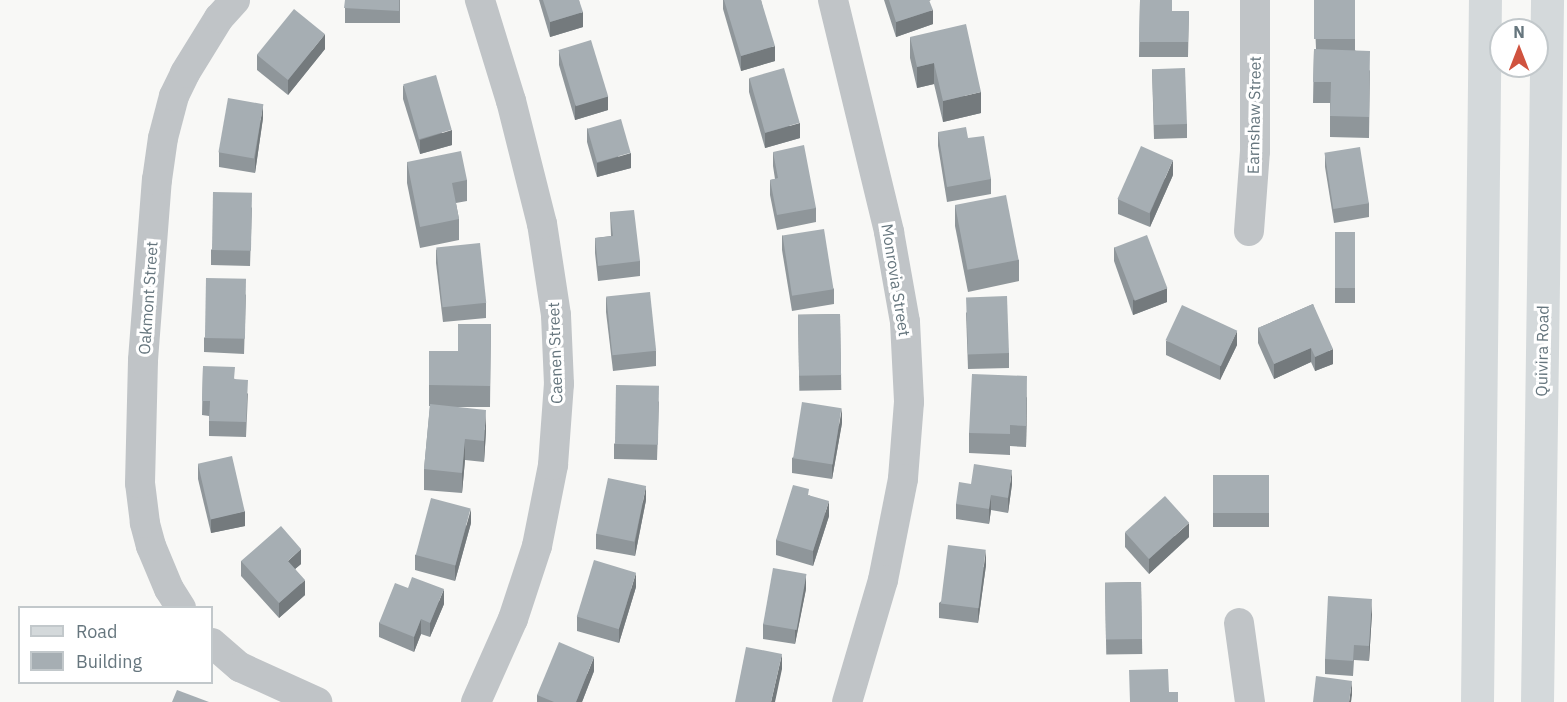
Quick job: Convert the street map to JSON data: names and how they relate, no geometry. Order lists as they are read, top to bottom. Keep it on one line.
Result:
{"streets":{"main road":["Quivira Road"],"street":["Earnshaw Street","Monrovia Street","Oakmont Street","Caenen Street"]},"legend":["Road","Building"],"north":"top"}
